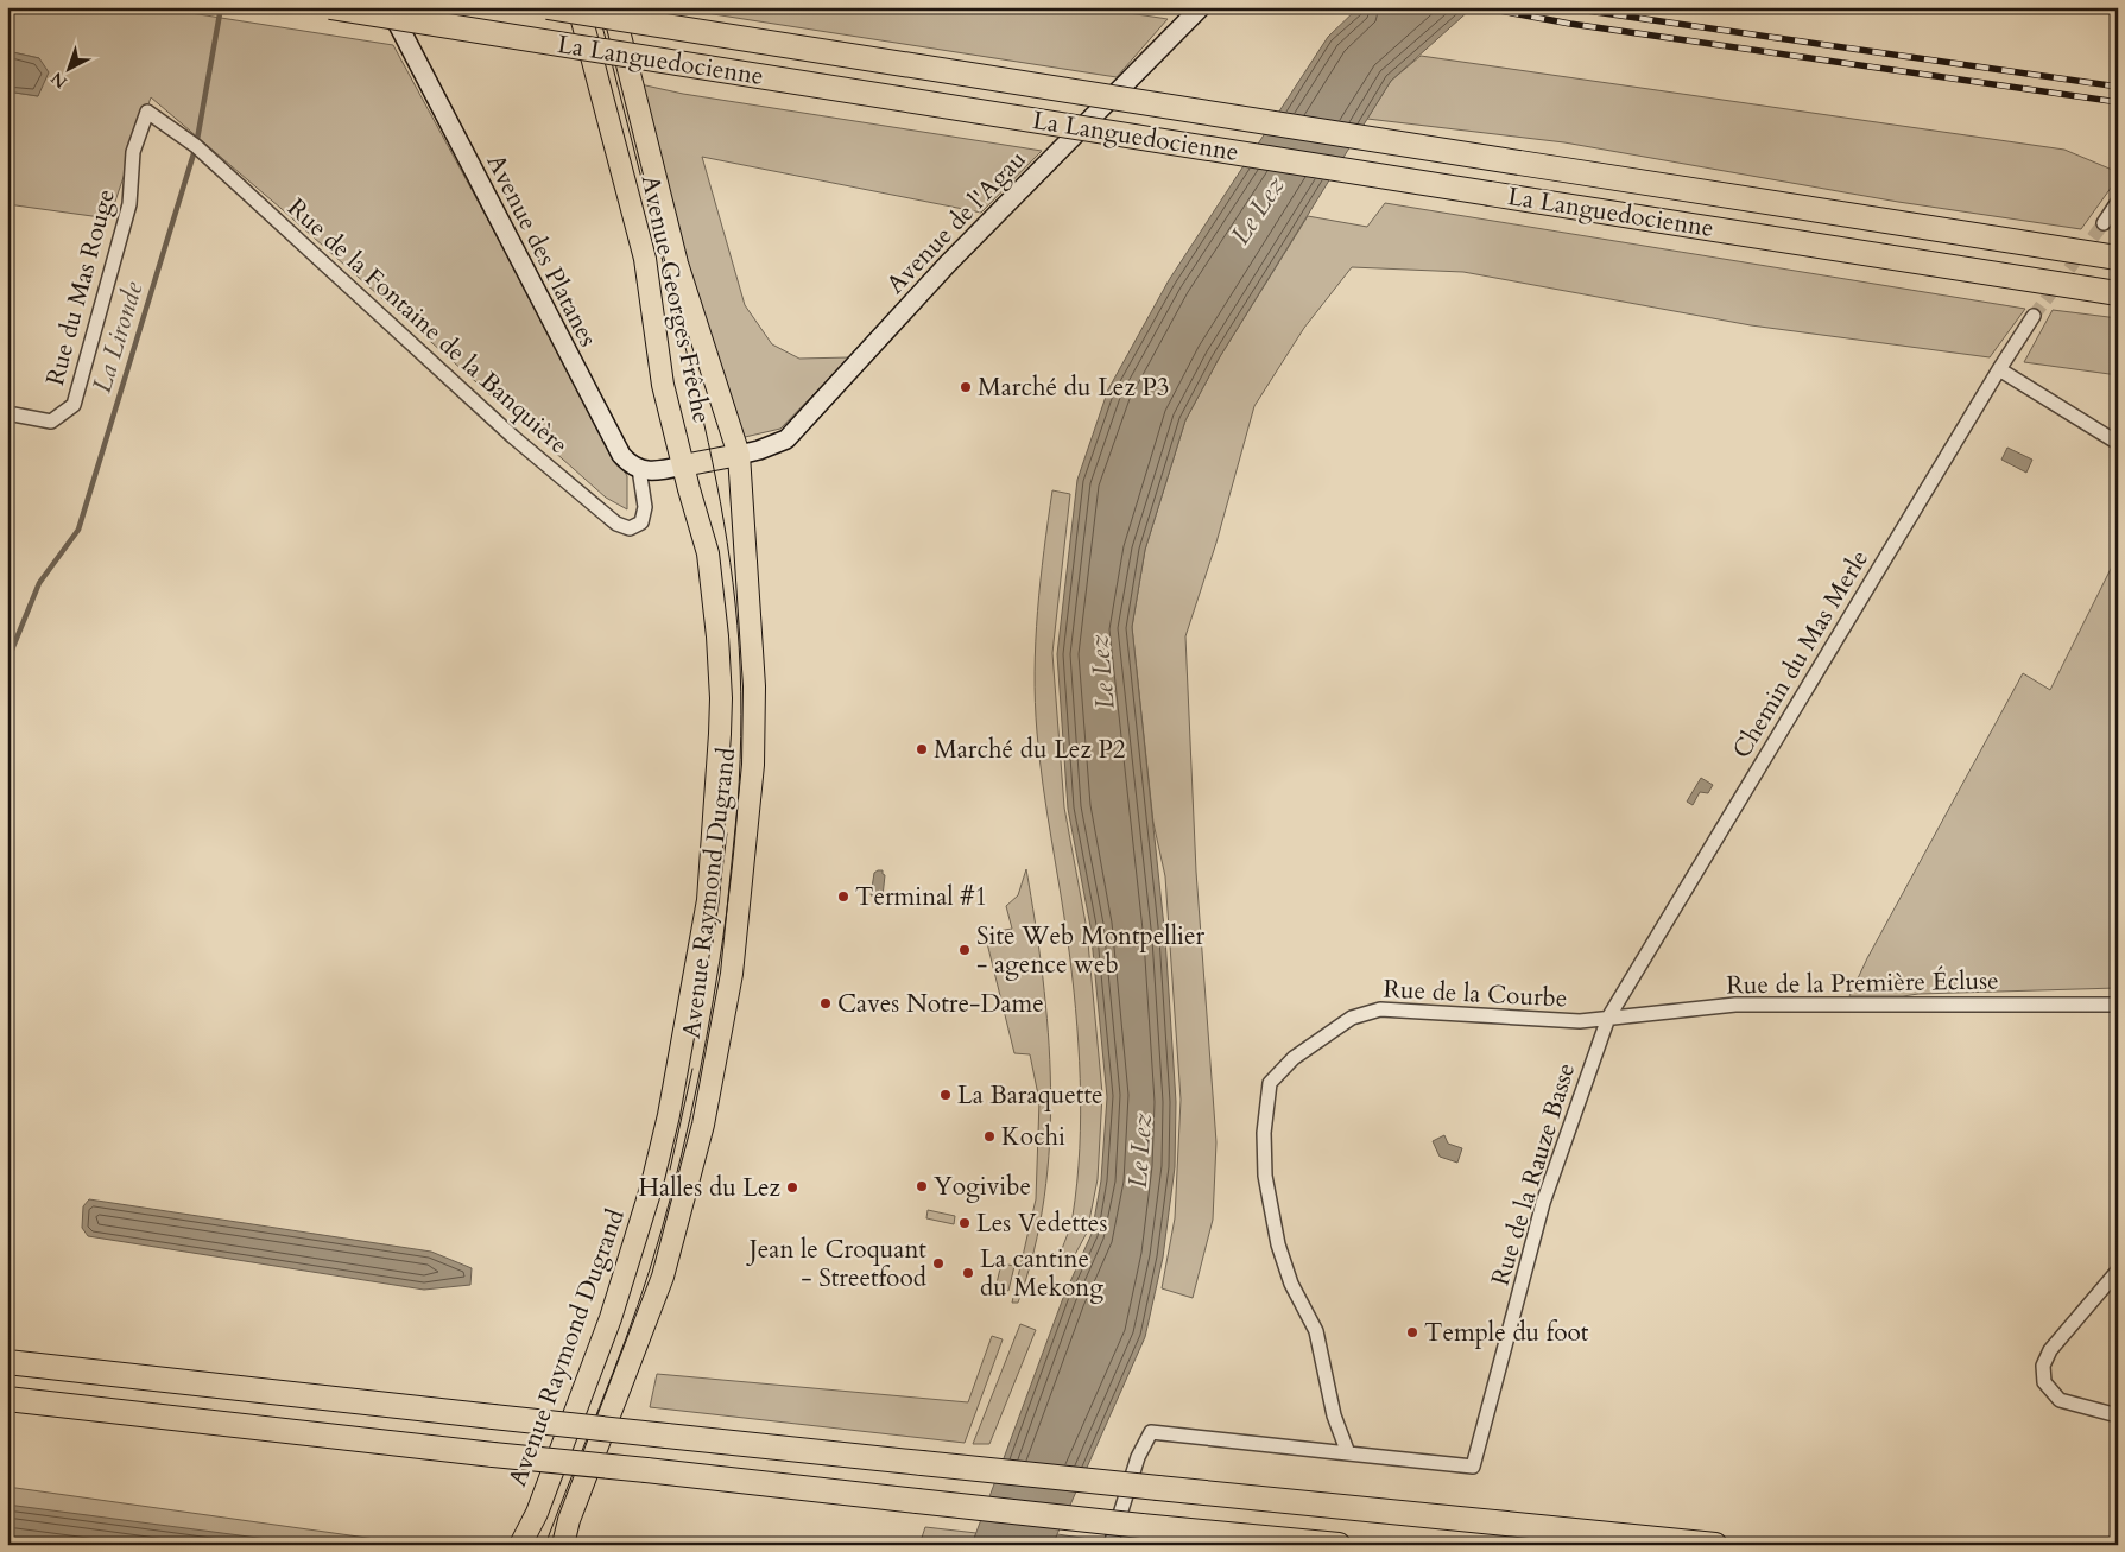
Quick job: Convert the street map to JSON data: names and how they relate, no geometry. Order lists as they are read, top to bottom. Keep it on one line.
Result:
{"streets":{"highway":["La Languedocienne"],"main road":["Avenue Georges Frêche","Avenue Raymond Dugrand"],"street":["Avenue de l'Agau","Avenue des Platanes","Rue du Mas Rouge","Rue de la Fontaine de la Banquière","Chemin du Mas Merle","Rue de la Première Écluse","Rue de la Courbe","Rue de la Rauze Basse"]},"crossings":[["Avenue de l'Agau","Avenue Georges Frêche"],["Avenue des Platanes","Rue de la Fontaine de la Banquière"],["Rue du Mas Rouge","Rue de la Fontaine de la Banquière"],["Avenue Georges Frêche","Avenue Raymond Dugrand"],["Chemin du Mas Merle","Rue de la Première Écluse"],["Chemin du Mas Merle","Rue de la Courbe"],["Chemin du Mas Merle","Rue de la Rauze Basse"],["Rue de la Première Écluse","Rue de la Courbe"],["Rue de la Première Écluse","Rue de la Rauze Basse"],["Rue de la Courbe","Rue de la Rauze Basse"]],"water":["Le Lez","La Lironde"],"places":["Marché du Lez P3","Marché du Lez P2","Terminal #1","Site Web Montpellier - agence web","Caves Notre-Dame","La Baraquette","Kochi","Yogivibe","Halles du Lez","Les Vedettes","Jean le Croquant - Streetfood","La cantine du Mekong","Temple du foot"],"north":"bottom left"}
